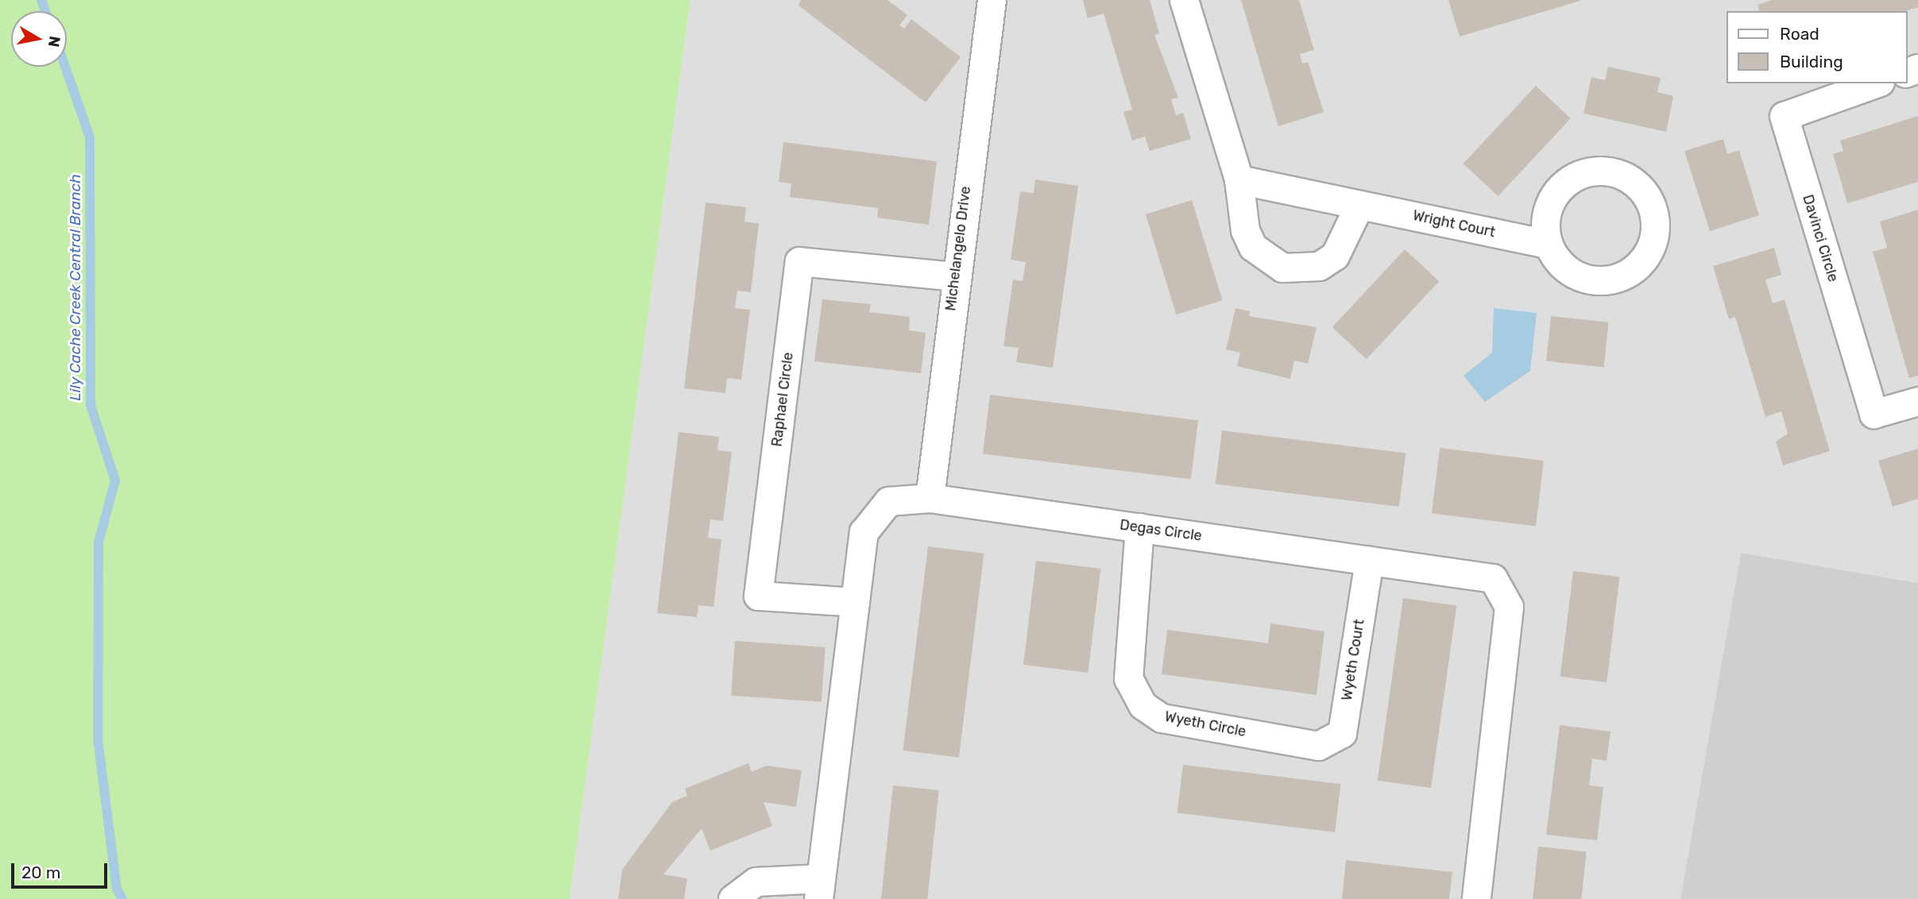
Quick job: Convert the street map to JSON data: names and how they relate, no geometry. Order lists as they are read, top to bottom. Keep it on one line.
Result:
{"streets":{"street":["Wright Court","Davinci Circle","Michelangelo Drive","Raphael Circle","Degas Circle","Wyeth Court","Wyeth Circle"]},"crossings":[["Michelangelo Drive","Raphael Circle"],["Michelangelo Drive","Degas Circle"],["Raphael Circle","Degas Circle"],["Degas Circle","Wyeth Court"],["Degas Circle","Wyeth Circle"],["Wyeth Court","Wyeth Circle"]],"water":["Lily Cache Creek Central Branch"],"legend":["Road","Building"],"scale_bar":"20 m","north":"right"}
